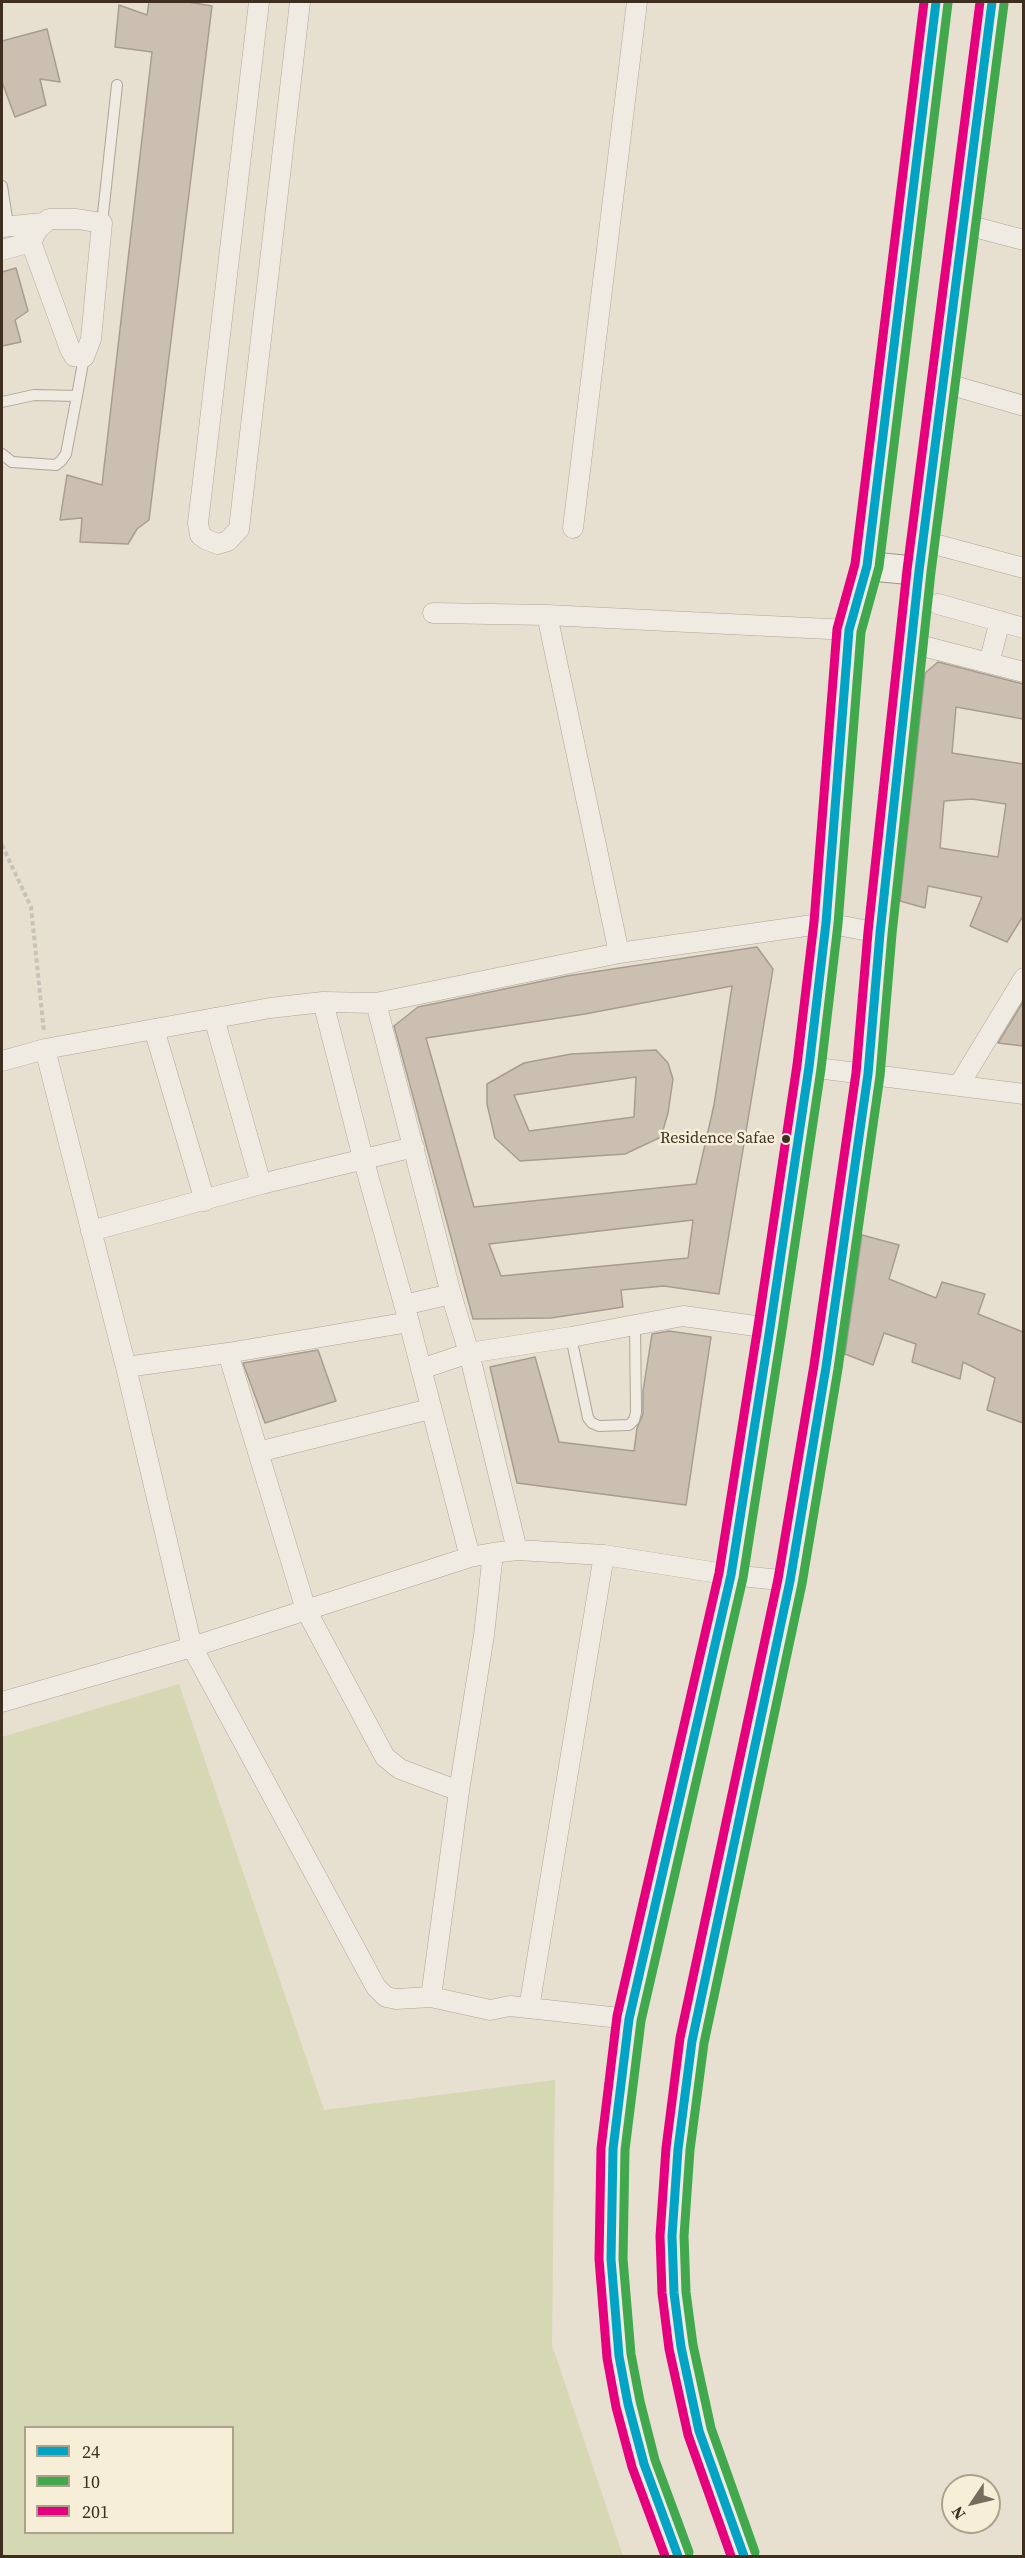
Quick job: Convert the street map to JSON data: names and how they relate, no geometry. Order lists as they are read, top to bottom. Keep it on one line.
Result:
{"places":["Residence Safae"],"lines":["transit line 24","transit line 201","transit line 10"],"legend":["24","10","201"],"north":"bottom left"}
